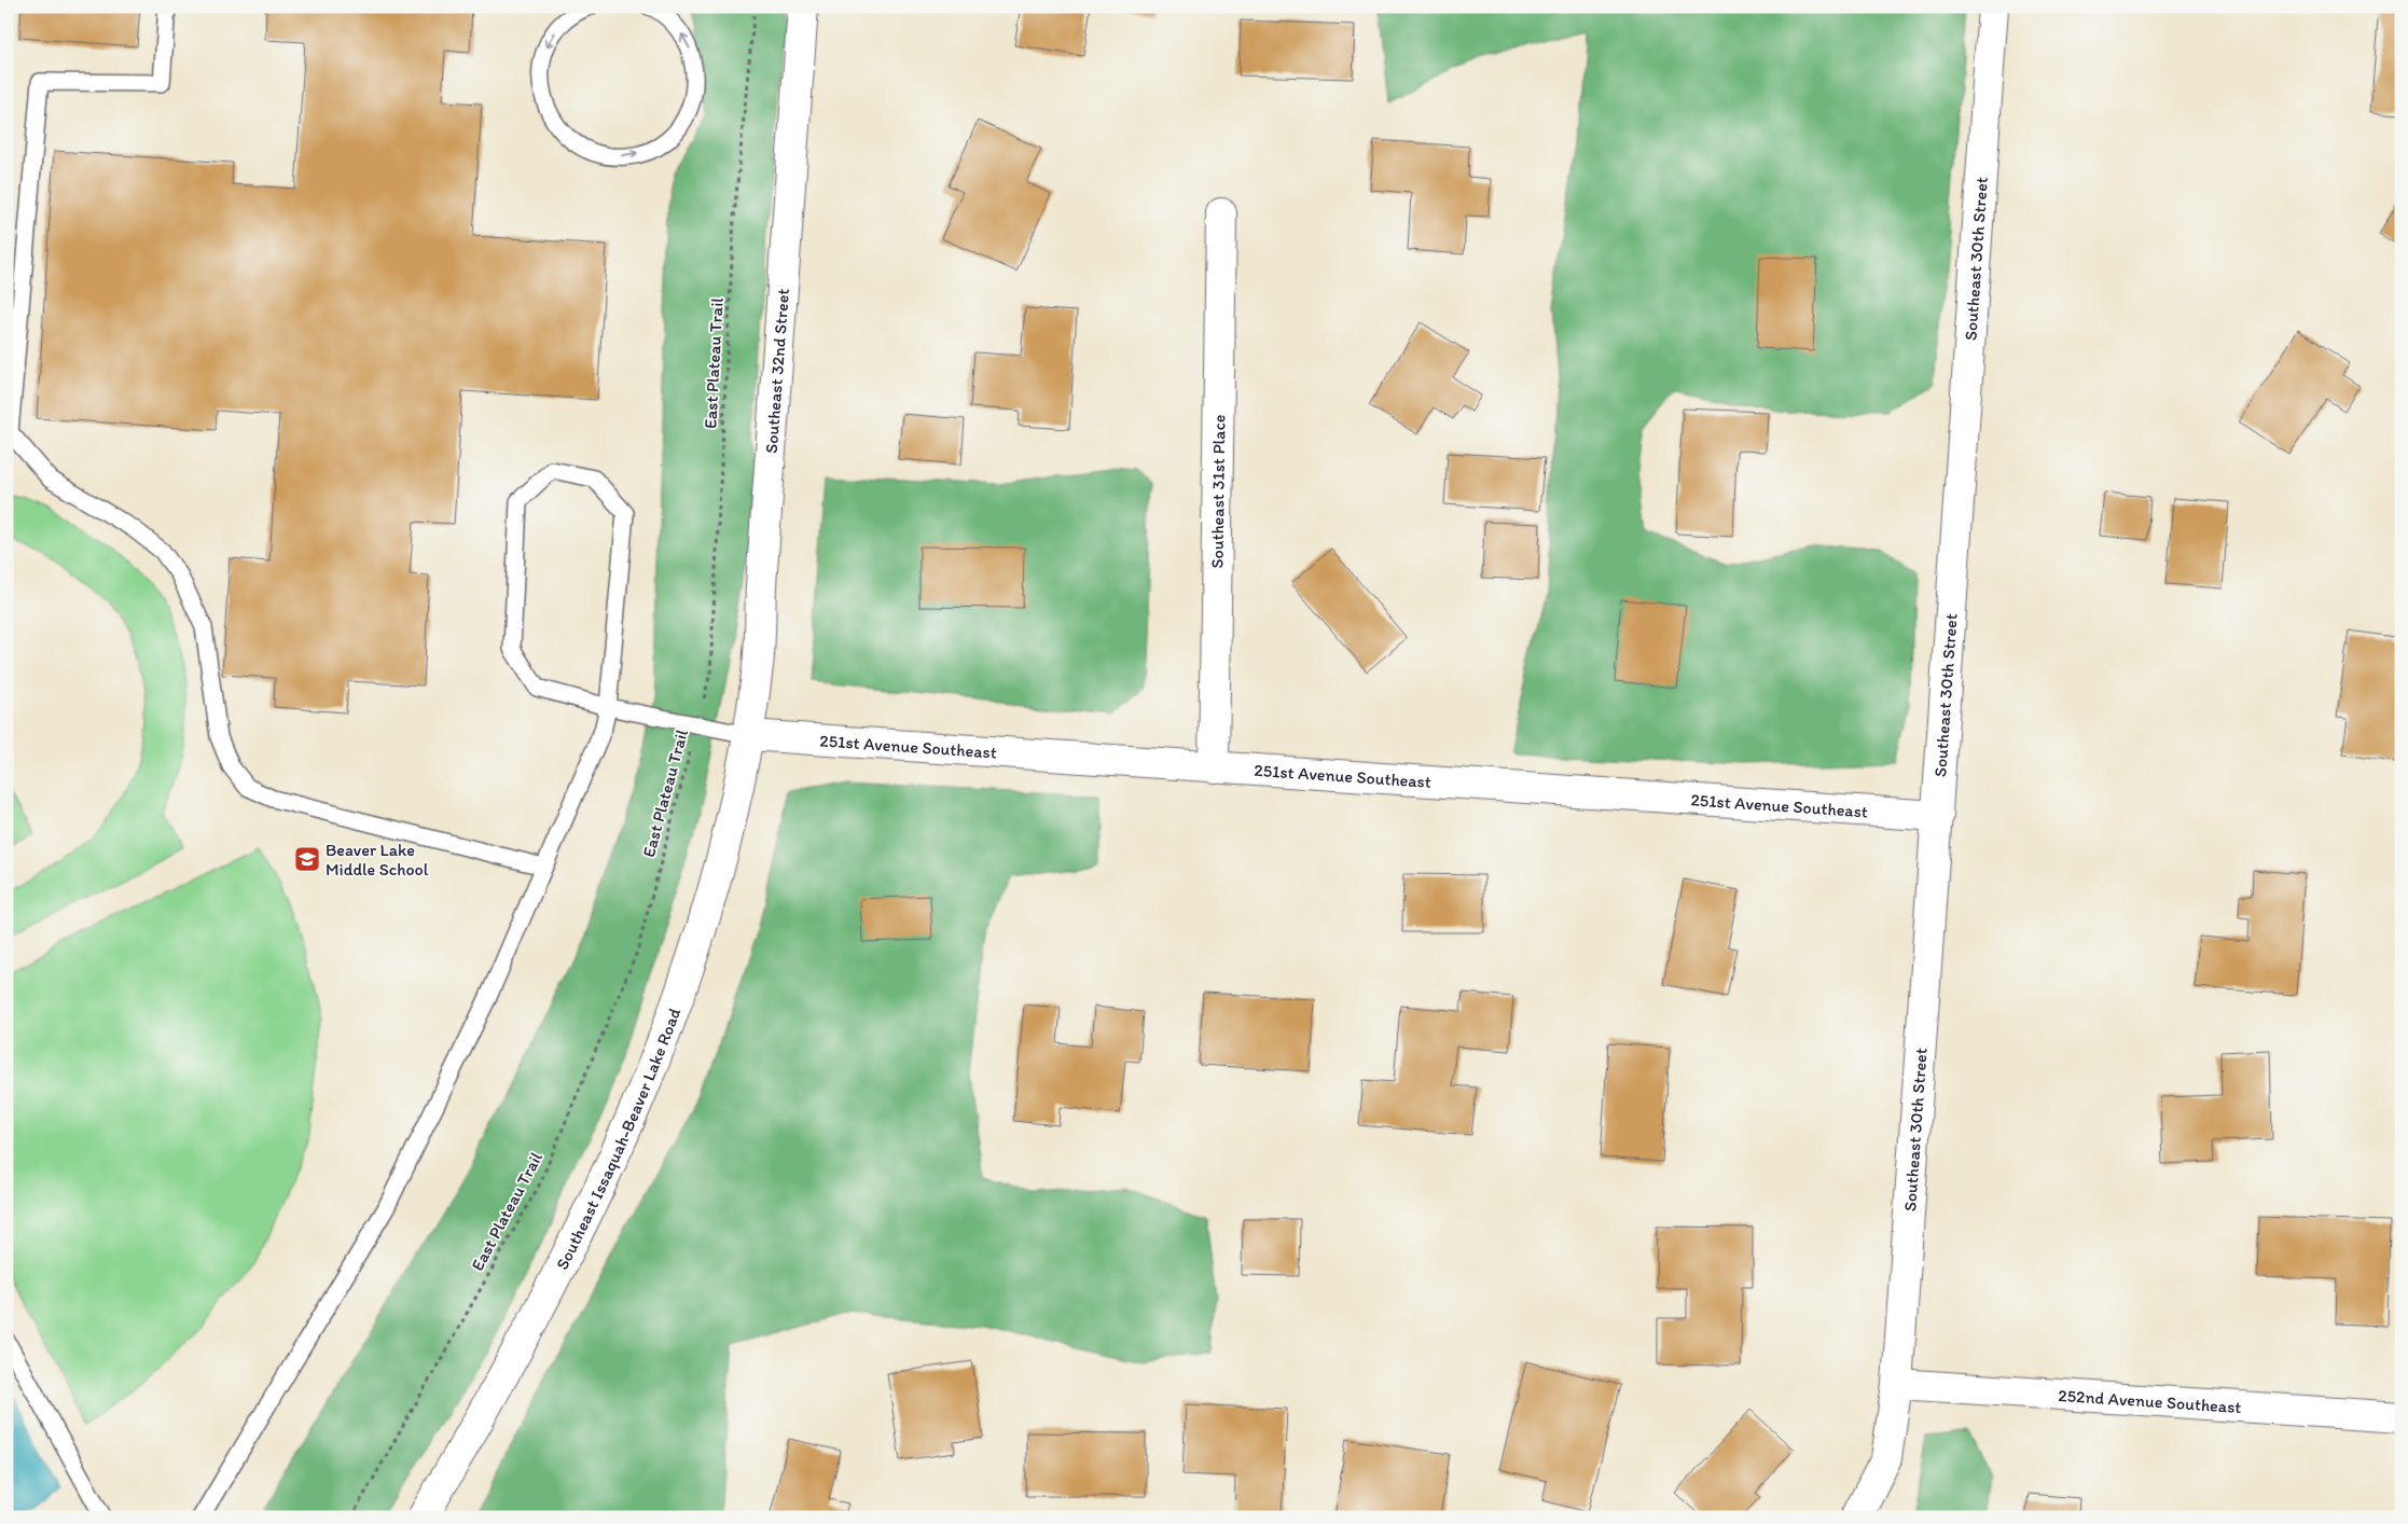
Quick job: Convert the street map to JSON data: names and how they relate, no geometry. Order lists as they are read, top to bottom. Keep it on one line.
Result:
{"streets":{"street":["Southeast 30th Street","Southeast 32nd Street","Southeast 31st Place","251st Avenue Southeast","Southeast Issaquah-Beaver Lake Road","252nd Avenue Southeast"],"path":["East Plateau Trail"]},"crossings":[["Southeast 30th Street","251st Avenue Southeast"],["Southeast 30th Street","252nd Avenue Southeast"],["Southeast 32nd Street","251st Avenue Southeast"],["Southeast 32nd Street","Southeast Issaquah-Beaver Lake Road"],["Southeast 31st Place","251st Avenue Southeast"],["251st Avenue Southeast","Southeast Issaquah-Beaver Lake Road"]],"places":{"school or university":["Beaver Lake Middle School"]}}
